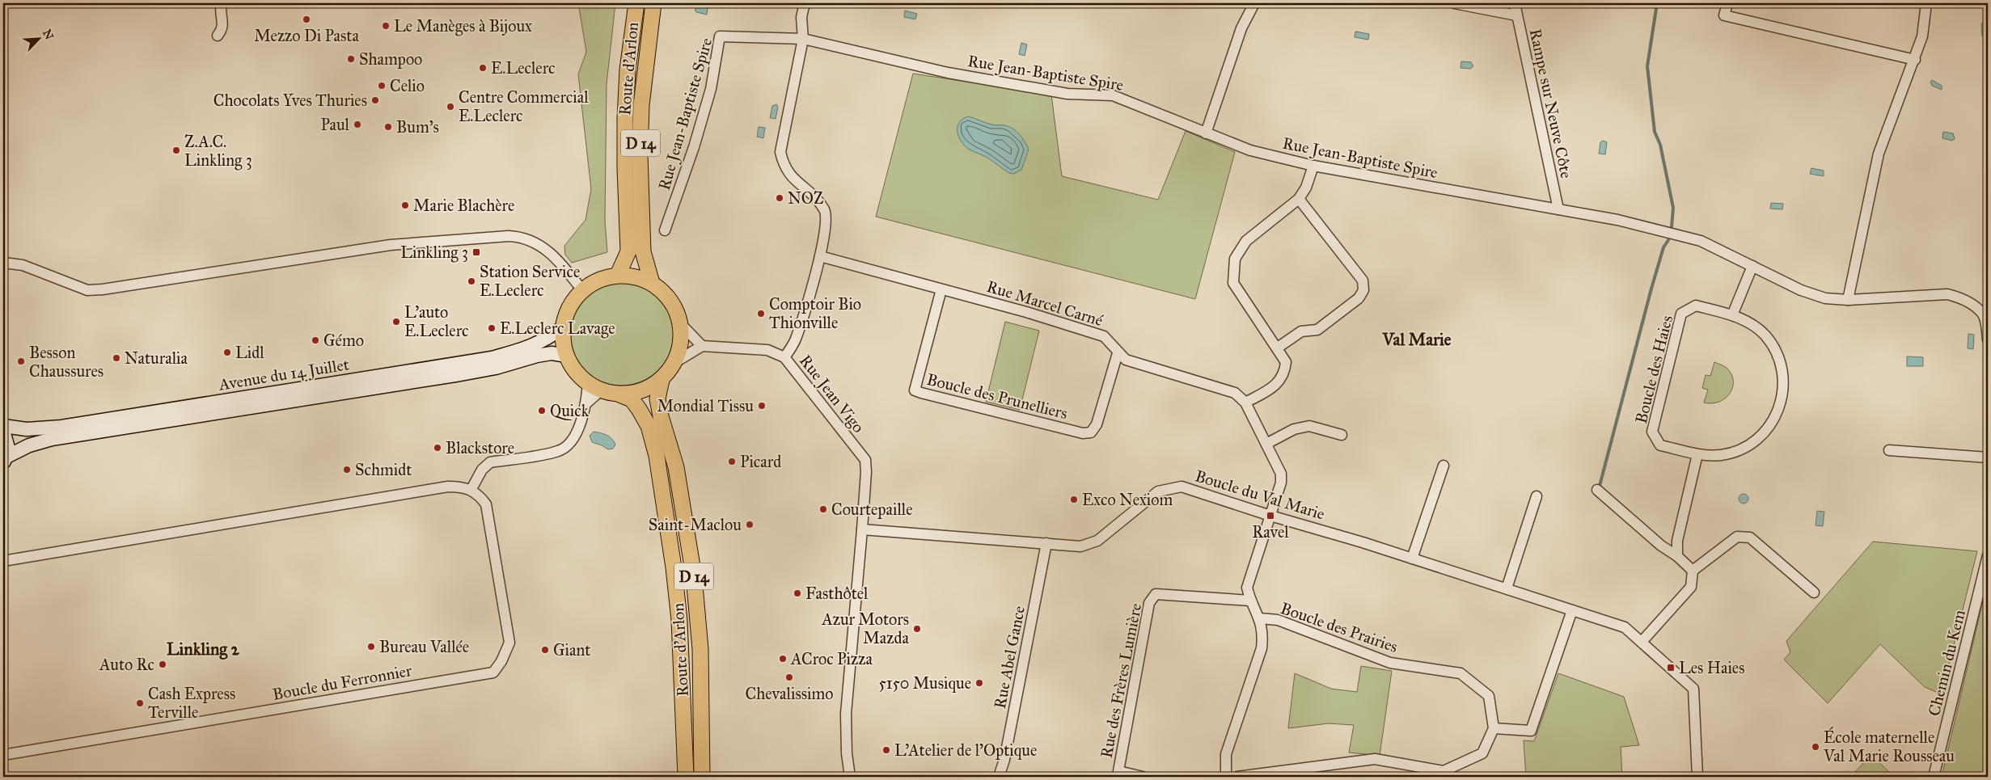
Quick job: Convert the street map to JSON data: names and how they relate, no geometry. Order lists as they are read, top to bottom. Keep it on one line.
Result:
{"streets":{"main road":["Route d'Arlon","D 14","Avenue du 14 Juillet"],"street":["Rue Jean-Baptiste Spire","Rampe sur Neuve Côte","Rue Marcel Carné","Boucle des Haies","Rue Jean Vigo","Boucle des Prunelliers","Boucle du Val Marie","Boucle des Prairies","Rue Abel Gance","Chemin du Kem","Rue des Frères Lumière","Boucle du Ferronnier"]},"crossings":[["Route d'Arlon","Avenue du 14 Juillet"],["Rue Jean-Baptiste Spire","Rampe sur Neuve Côte"],["Rue Marcel Carné","Boucle des Prunelliers"],["Rue Marcel Carné","Boucle du Val Marie"],["Rue Marcel Carné","Rue des Frères Lumière"],["Rue Jean Vigo","Boucle du Val Marie"],["Boucle du Val Marie","Rue Abel Gance"]],"districts":["Val Marie","Linkling 2"],"places":{"other":["Mezzo Di Pasta","Le Manèges à Bijoux","Shampoo","E.Leclerc","Celio","Chocolats Yves Thuries","Centre Commercial E.Leclerc","Paul","Bum's","Z.A.C. Linkling 3","NOZ","Marie Blachère","Station Service E.Leclerc","Comptoir Bio Thionville","L'auto E.Leclerc","E.Leclerc Lavage","Gémo","Lidl","Naturalia","Besson Chaussures","Mondial Tissu","Quick","Blackstore","Picard","Schmidt","Exco Nexiom","Courtepaille","Saint-Maclou","Fasthôtel","Azur Motors Mazda","Bureau Vallée","Giant","ACroc Pizza","Auto Rc","Chevalissimo","5150 Musique","Cash Express Terville","École maternelle Val Marie Rousseau","L'Atelier de l'Optique"],"transit":["Linkling 3","Ravel","Les Haies"]},"north":"top right"}
